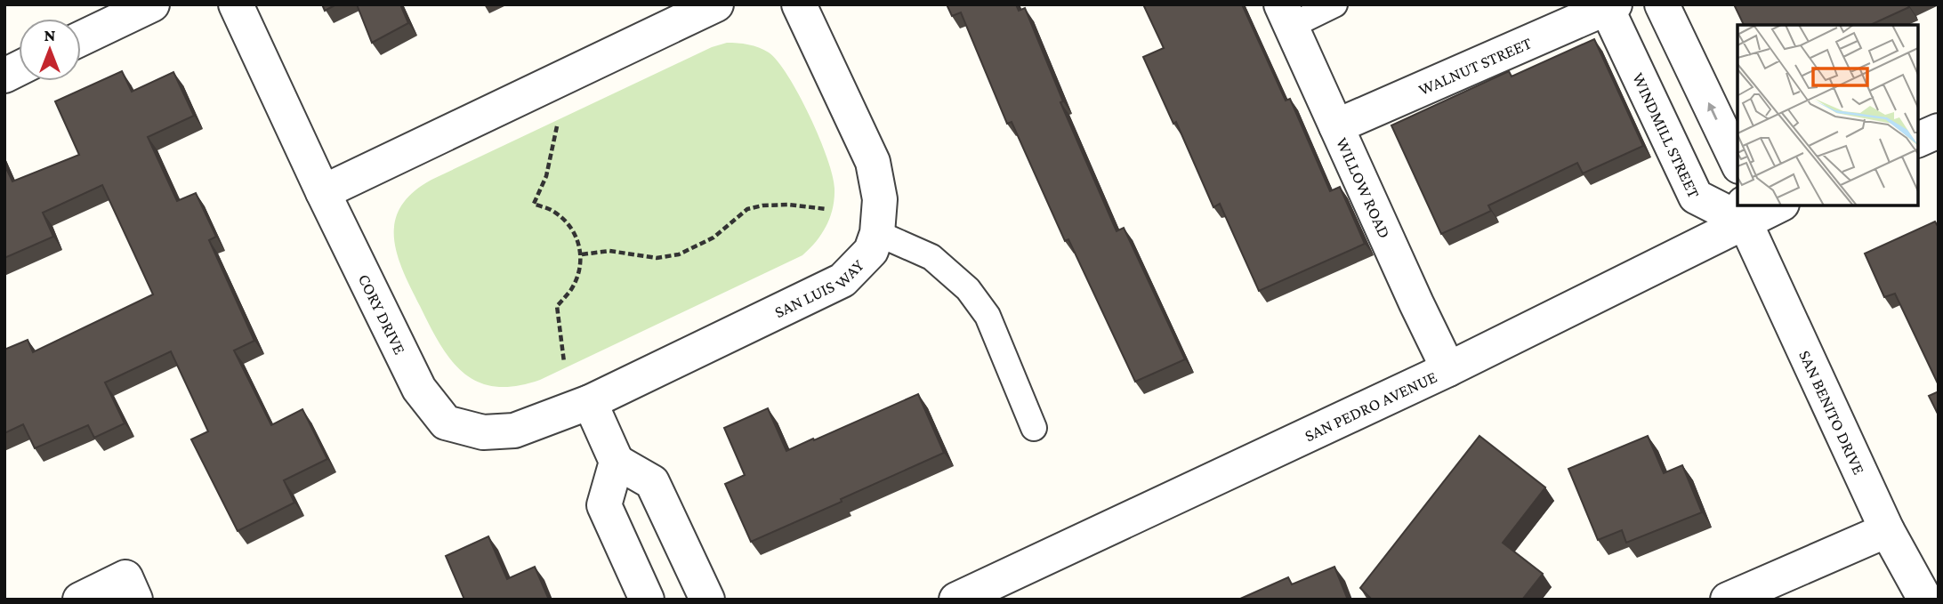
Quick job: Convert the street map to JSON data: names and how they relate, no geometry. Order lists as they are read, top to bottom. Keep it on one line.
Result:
{"streets":{"street":["WALNUT STREET","WINDMILL STREET","WILLOW ROAD","SAN LUIS WAY","CORY DRIVE","SAN PEDRO AVENUE","SAN BENITO DRIVE"]},"crossings":[["WALNUT STREET","WINDMILL STREET"],["WALNUT STREET","WILLOW ROAD"],["WINDMILL STREET","SAN PEDRO AVENUE"],["WINDMILL STREET","SAN BENITO DRIVE"],["WILLOW ROAD","SAN PEDRO AVENUE"],["SAN LUIS WAY","CORY DRIVE"],["SAN PEDRO AVENUE","SAN BENITO DRIVE"]],"north":"top"}
